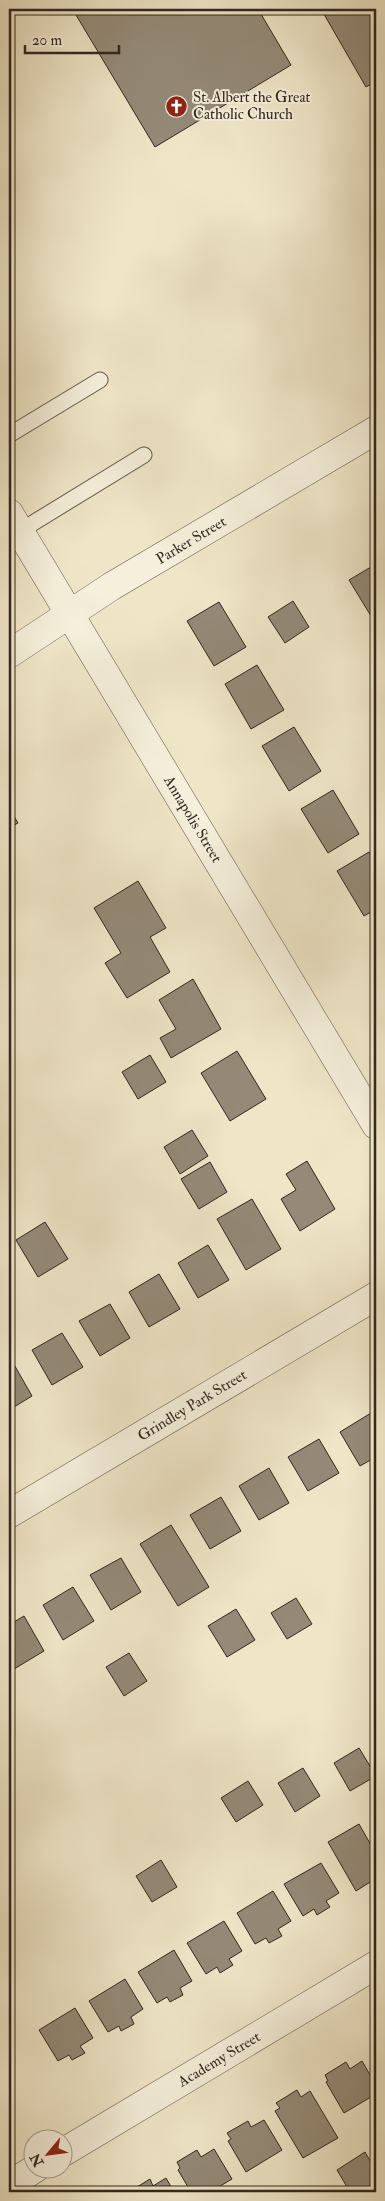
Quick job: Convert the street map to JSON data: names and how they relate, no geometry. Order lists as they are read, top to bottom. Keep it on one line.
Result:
{"streets":{"street":["Parker Street","Annapolis Street","Grindley Park Street","Academy Street"]},"crossings":[["Parker Street","Annapolis Street"]],"places":{"church":["St. Albert the Great Catholic Church"]},"scale_bar":"20 m","north":"bottom left"}
